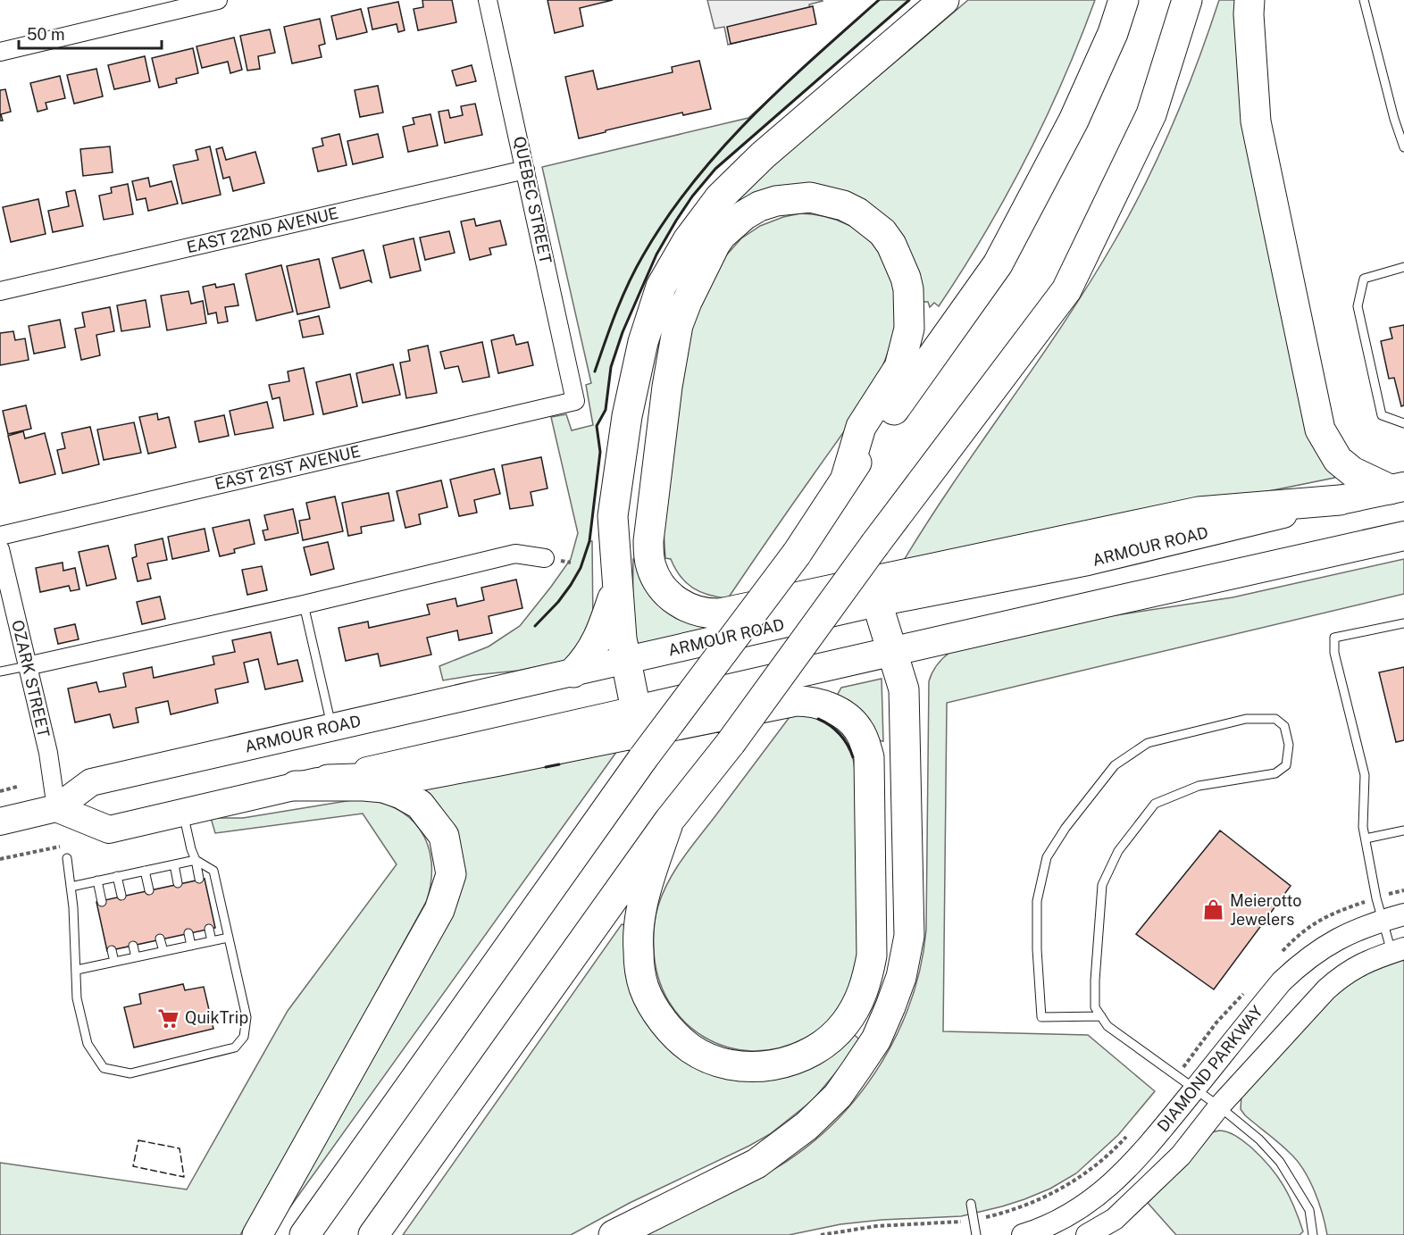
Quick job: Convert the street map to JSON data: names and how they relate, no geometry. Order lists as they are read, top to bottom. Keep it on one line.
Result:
{"streets":{"highway":["ARMOUR ROAD"],"street":["QUEBEC STREET","EAST 22ND AVENUE","EAST 21ST AVENUE","OZARK STREET","DIAMOND PARKWAY"]},"crossings":[["QUEBEC STREET","EAST 22ND AVENUE"],["QUEBEC STREET","EAST 21ST AVENUE"],["ARMOUR ROAD","OZARK STREET"]],"places":{"shop":["Meierotto Jewelers"],"supermarket":["QuikTrip"]},"scale_bar":"50 m"}
